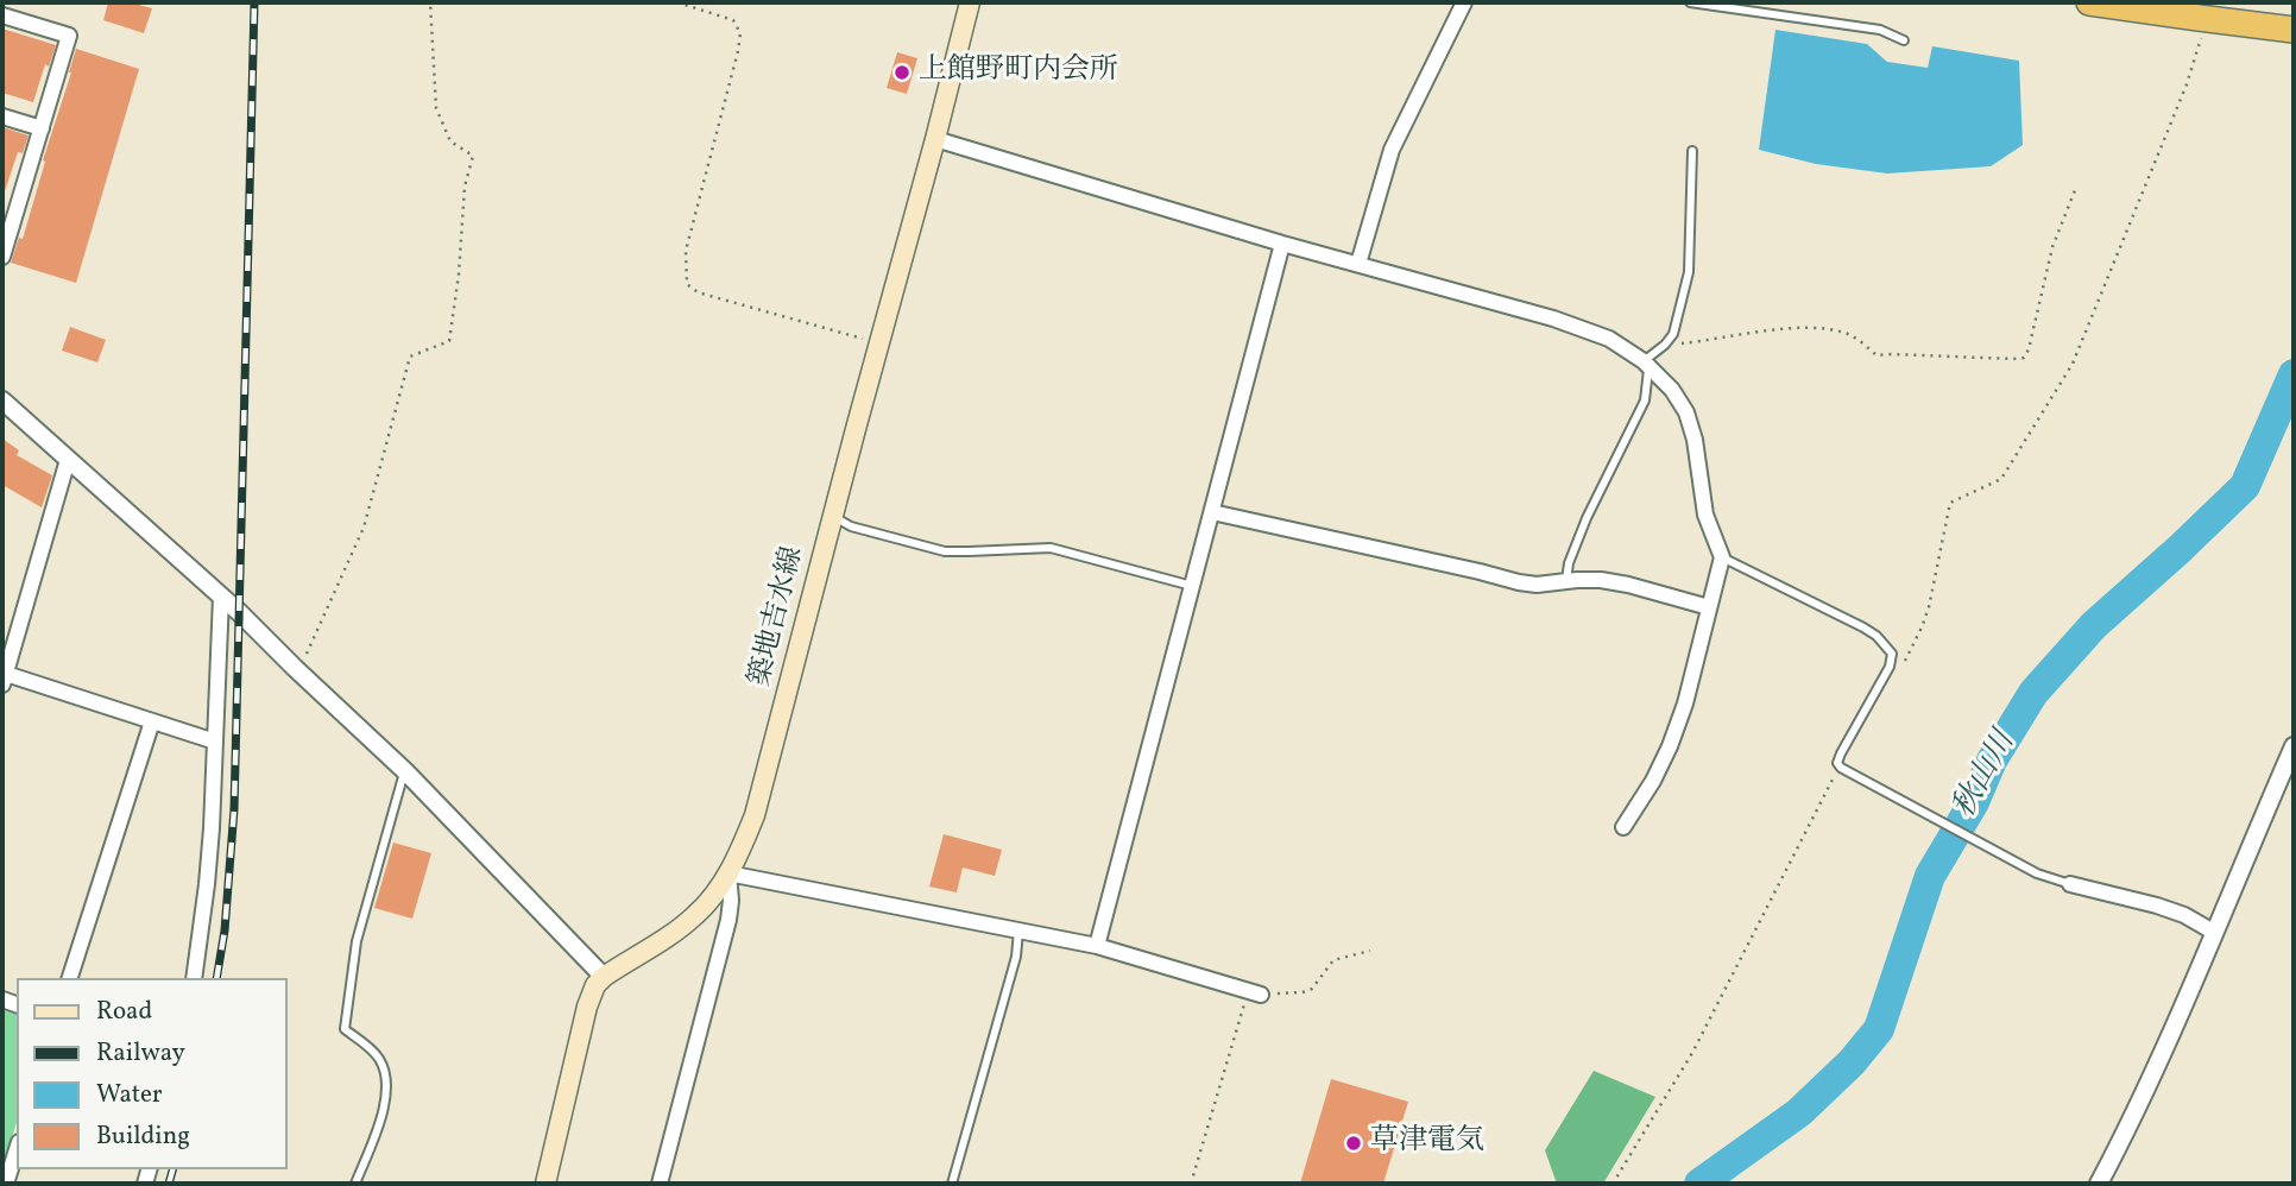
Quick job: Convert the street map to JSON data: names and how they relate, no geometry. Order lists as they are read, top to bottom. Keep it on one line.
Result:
{"streets":{"main road":["築地吉水線"]},"water":["秋山川"],"places":["上館野町内会所","草津電気"],"legend":["Road","Railway","Water","Building"]}
